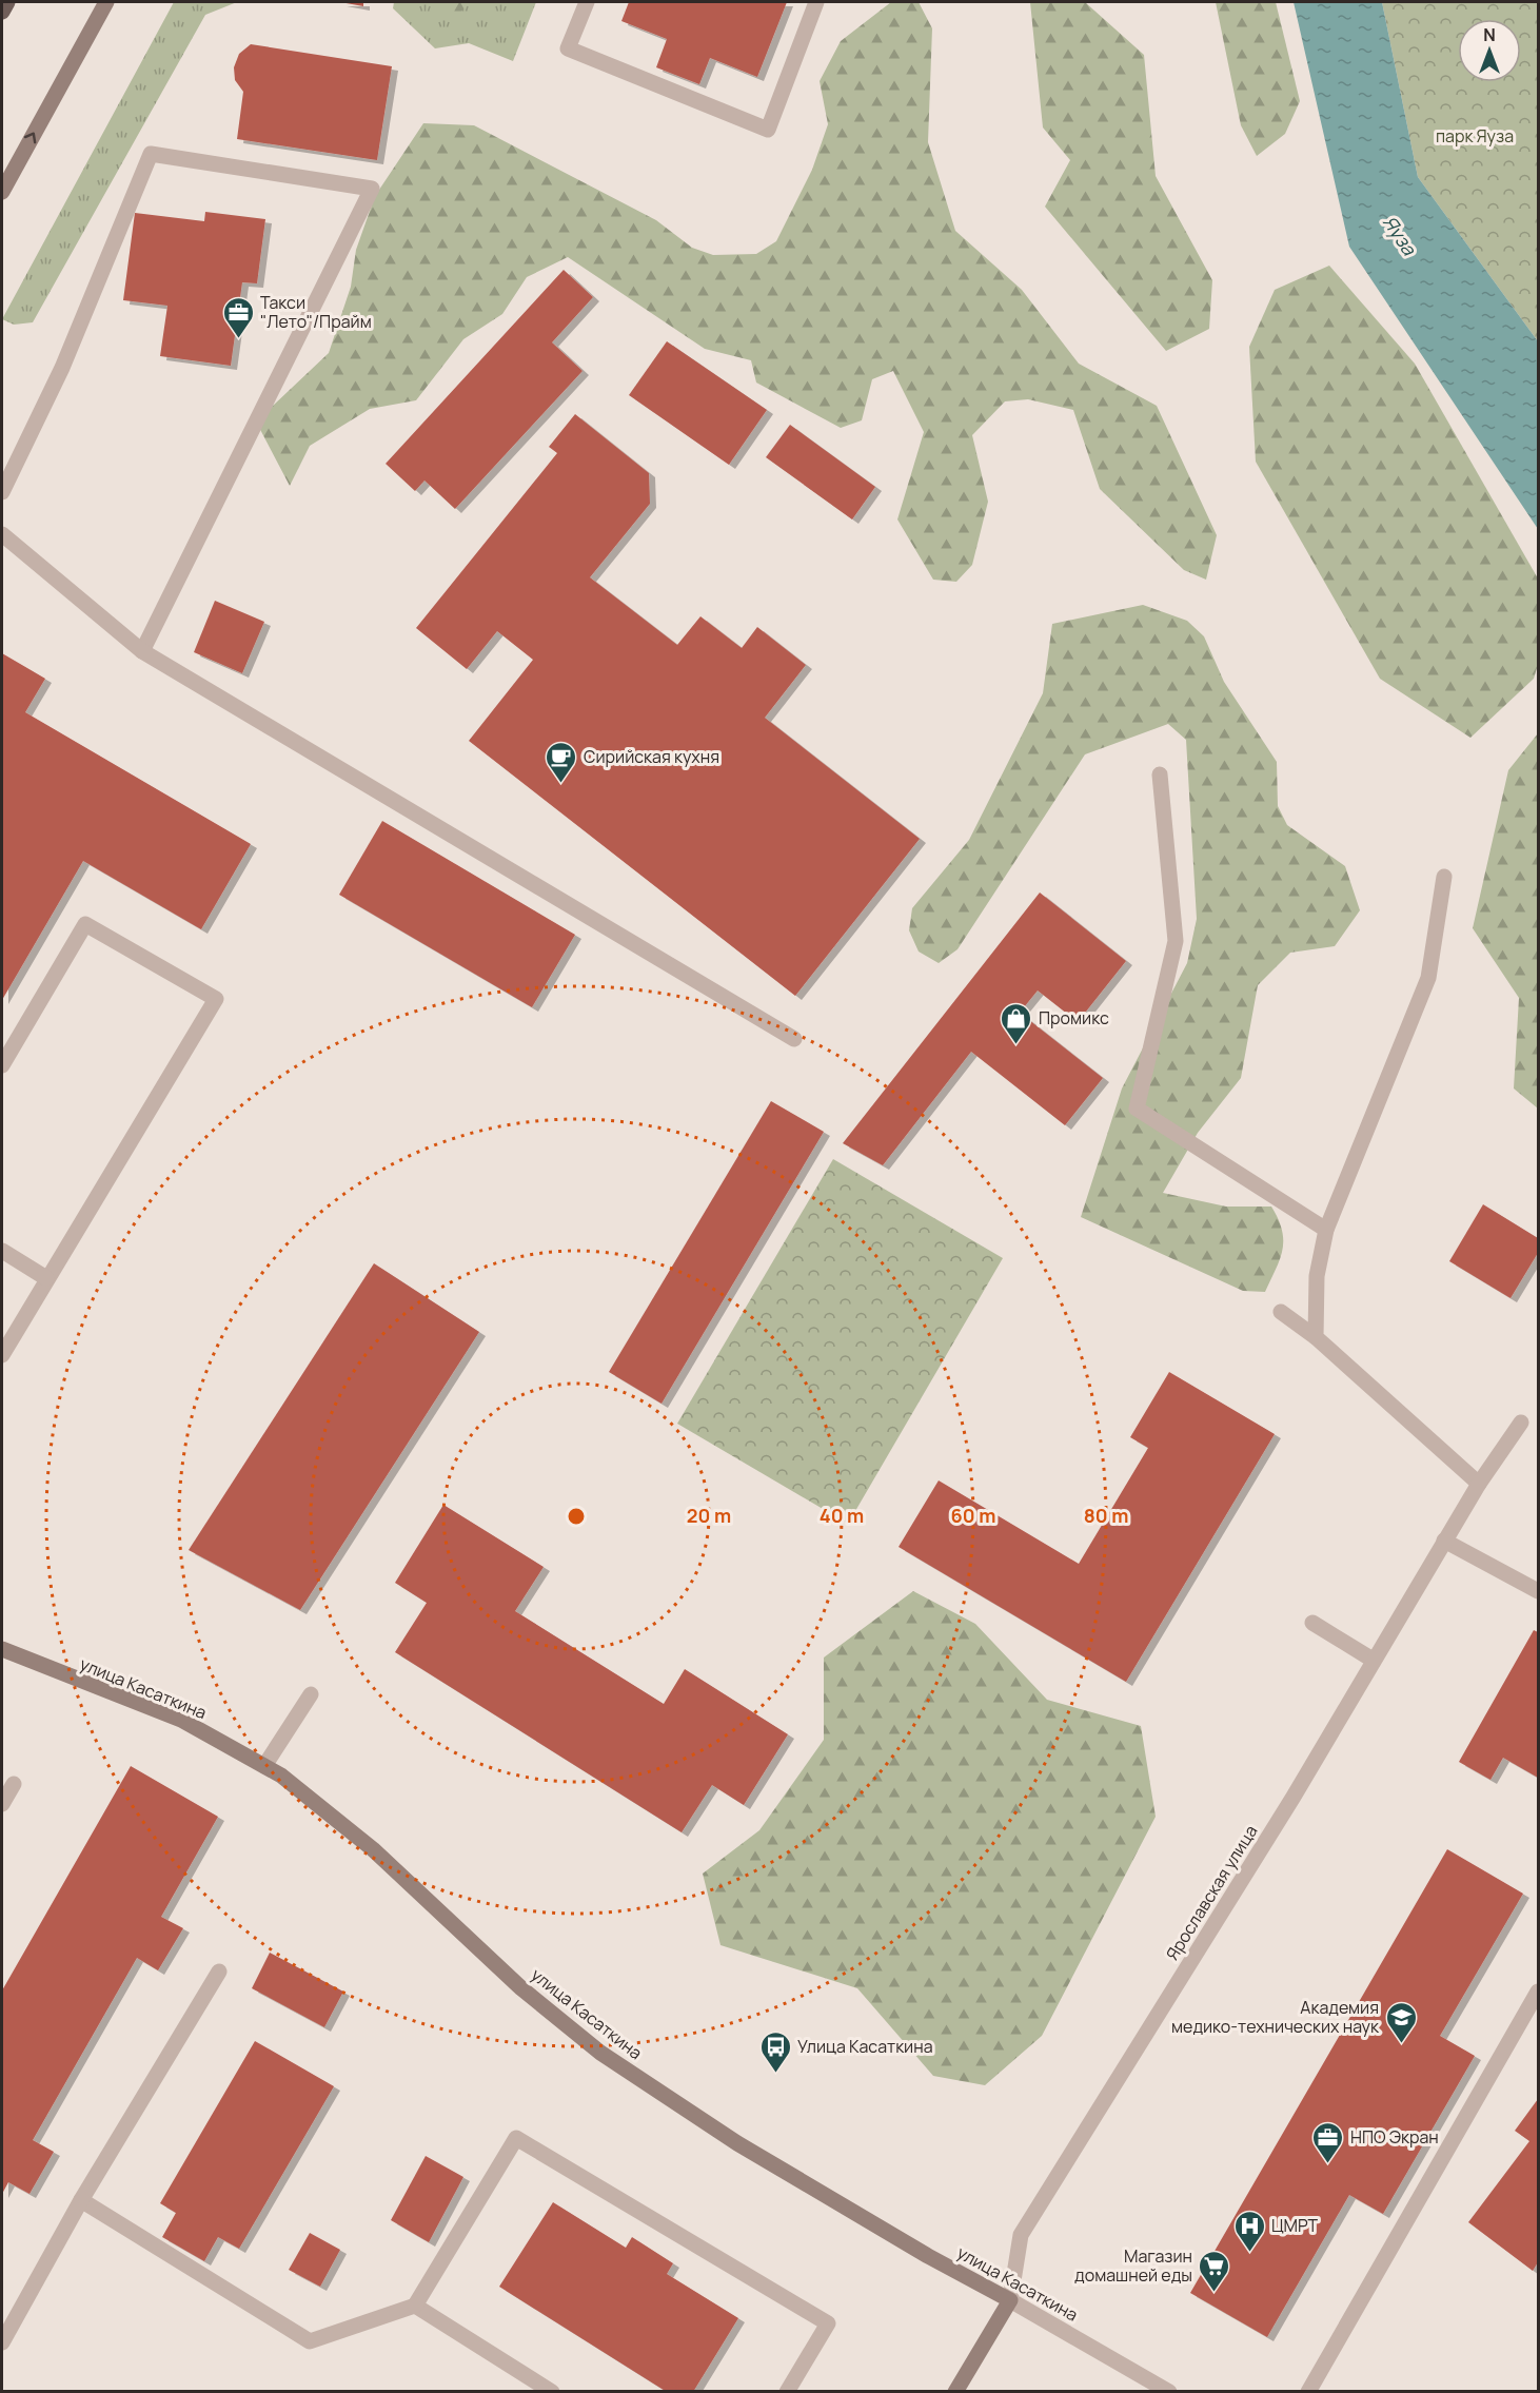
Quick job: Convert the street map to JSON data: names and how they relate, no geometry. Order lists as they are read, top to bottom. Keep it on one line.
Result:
{"streets":{"street":["улица Касаткина","Ярославская улица"]},"crossings":[["улица Касаткина","Ярославская улица"]],"water":["Яуза"],"parks":["парк Яуза"],"places":{"office":["Такси \"Лето\"/Прайм","НПО Экран"],"cafe":["Сирийская кухня"],"shop":["Промикс"],"school or university":["Академия медико-технических наук"],"bus stop":["Улица Касаткина"],"hospital":["ЦМРТ"],"supermarket":["Магазин домашней еды"]},"north":"top","rings":["20 m","40 m","60 m","80 m"]}
